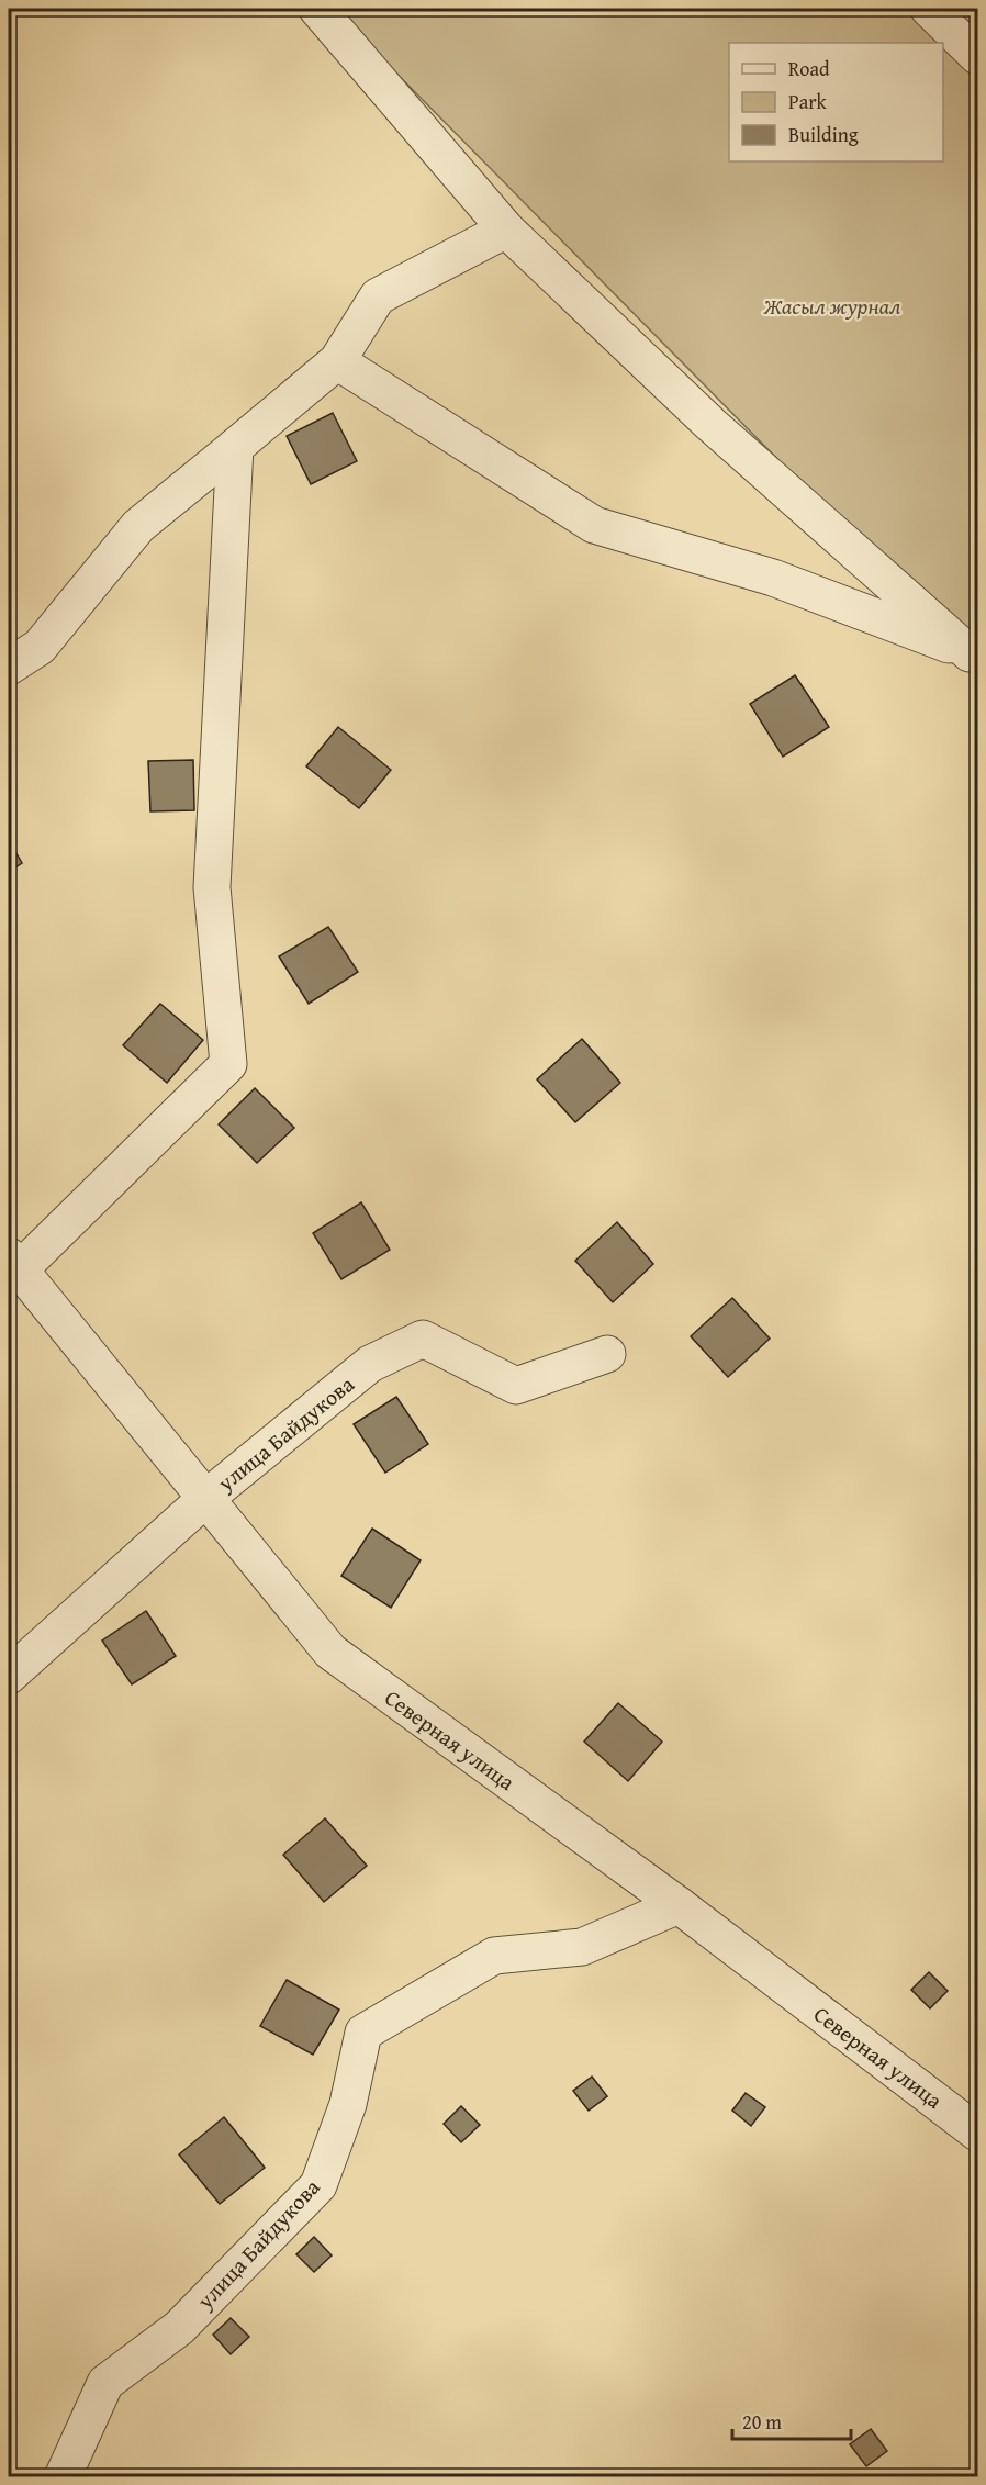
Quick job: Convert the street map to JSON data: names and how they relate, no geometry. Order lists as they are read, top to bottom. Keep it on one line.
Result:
{"streets":{"street":["улица Байдукова","Северная улица"]},"crossings":[["улица Байдукова","Северная улица"]],"parks":["Жасыл журнал"],"legend":["Road","Park","Building"],"scale_bar":"20 m"}
